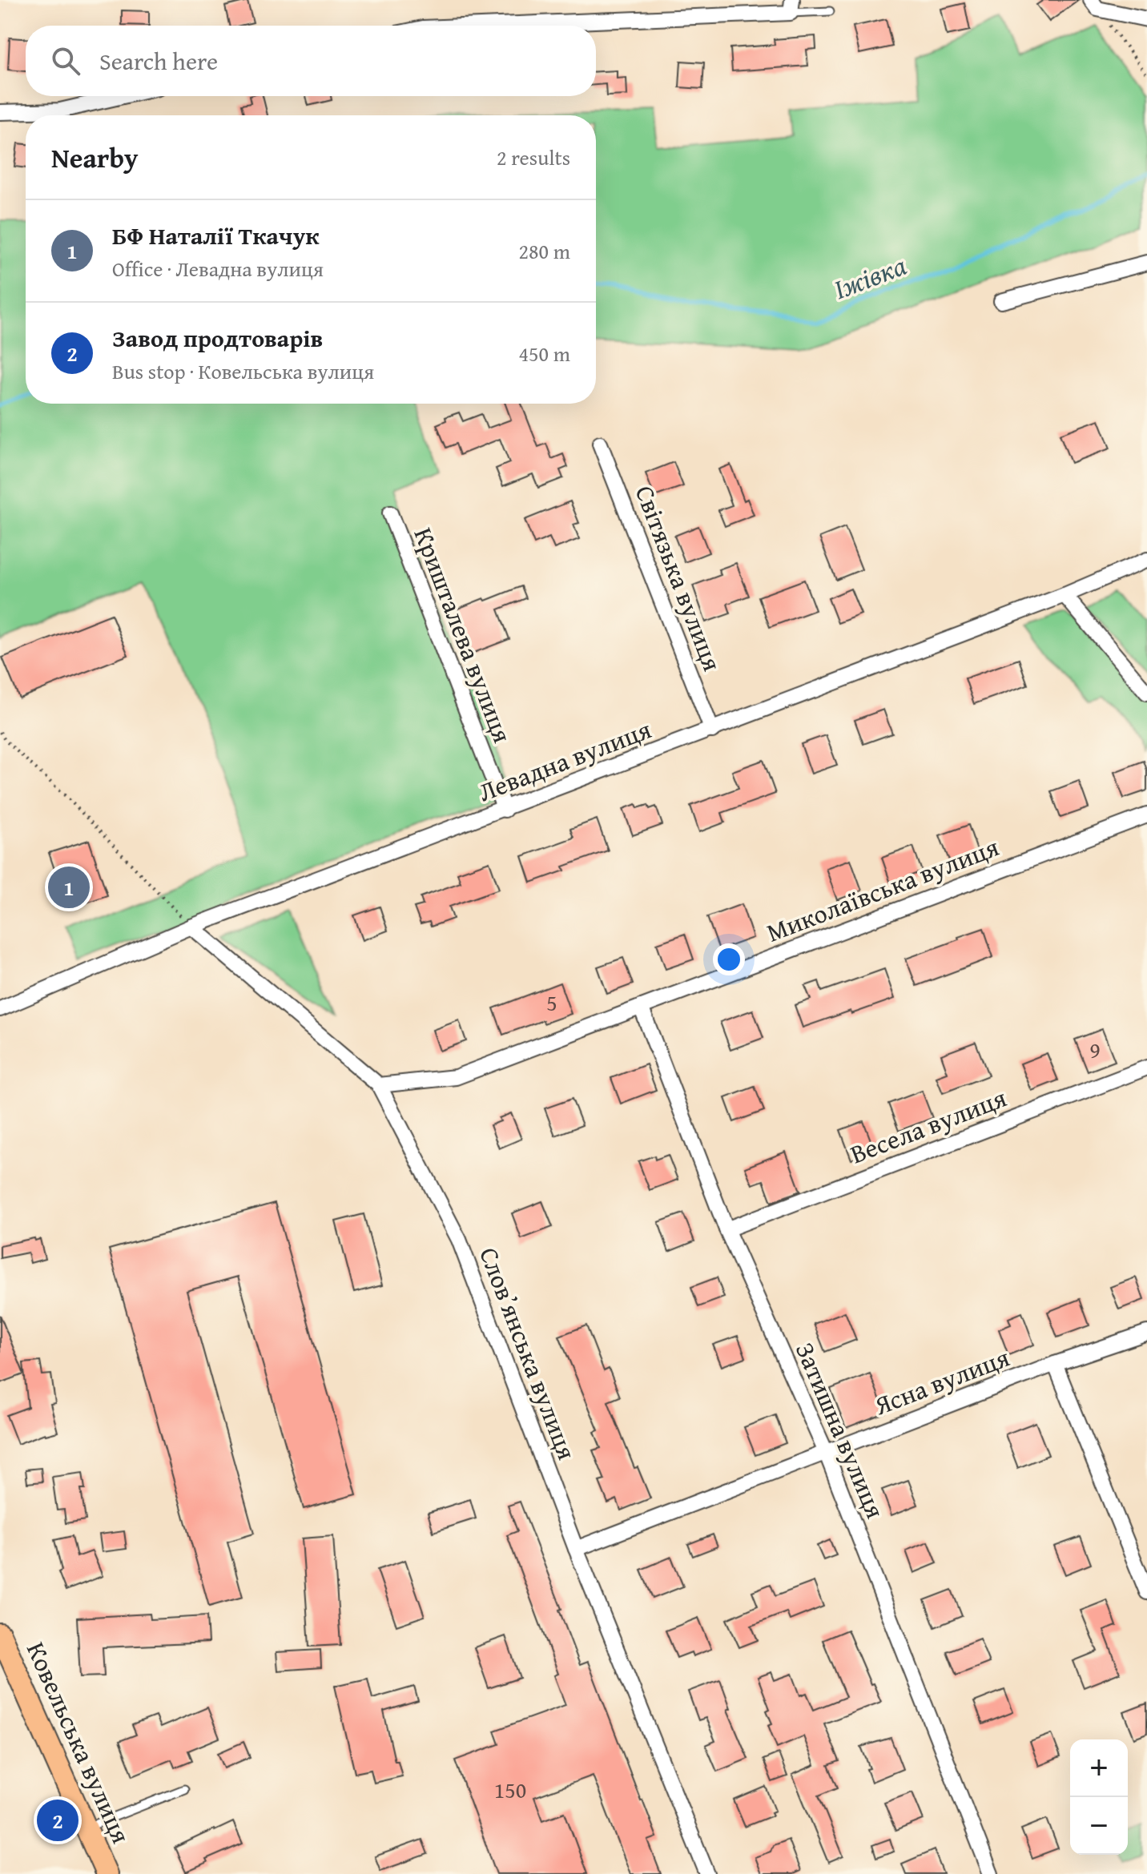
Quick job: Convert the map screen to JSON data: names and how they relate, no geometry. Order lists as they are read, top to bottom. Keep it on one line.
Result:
{"streets":{"main road":["Ковельська вулиця"],"street":["Світязька вулиця","Кришталева вулиця","Левадна вулиця","Миколаївська вулиця","Весела вулиця","Словʼянська вулиця","Ясна вулиця","Затишна вулиця"]},"crossings":[["Світязька вулиця","Левадна вулиця"],["Кришталева вулиця","Левадна вулиця"],["Левадна вулиця","Словʼянська вулиця"],["Миколаївська вулиця","Словʼянська вулиця"],["Миколаївська вулиця","Затишна вулиця"],["Весела вулиця","Затишна вулиця"],["Словʼянська вулиця","Ясна вулиця"],["Ясна вулиця","Затишна вулиця"]],"water":["Іжівка"],"house_numbers":["5","9","150"],"page":{"search":"Search here","heading":["Nearby","2 results"],"list":[{"mark":"1","name":"БФ Наталії Ткачук","note":"Office · Левадна вулиця","value":"280 m"},{"mark":"2","name":"Завод продтоварів","note":"Bus stop · Ковельська вулиця","value":"450 m"}],"pins":["1","2"],"map_buttons":["+","−"]}}
